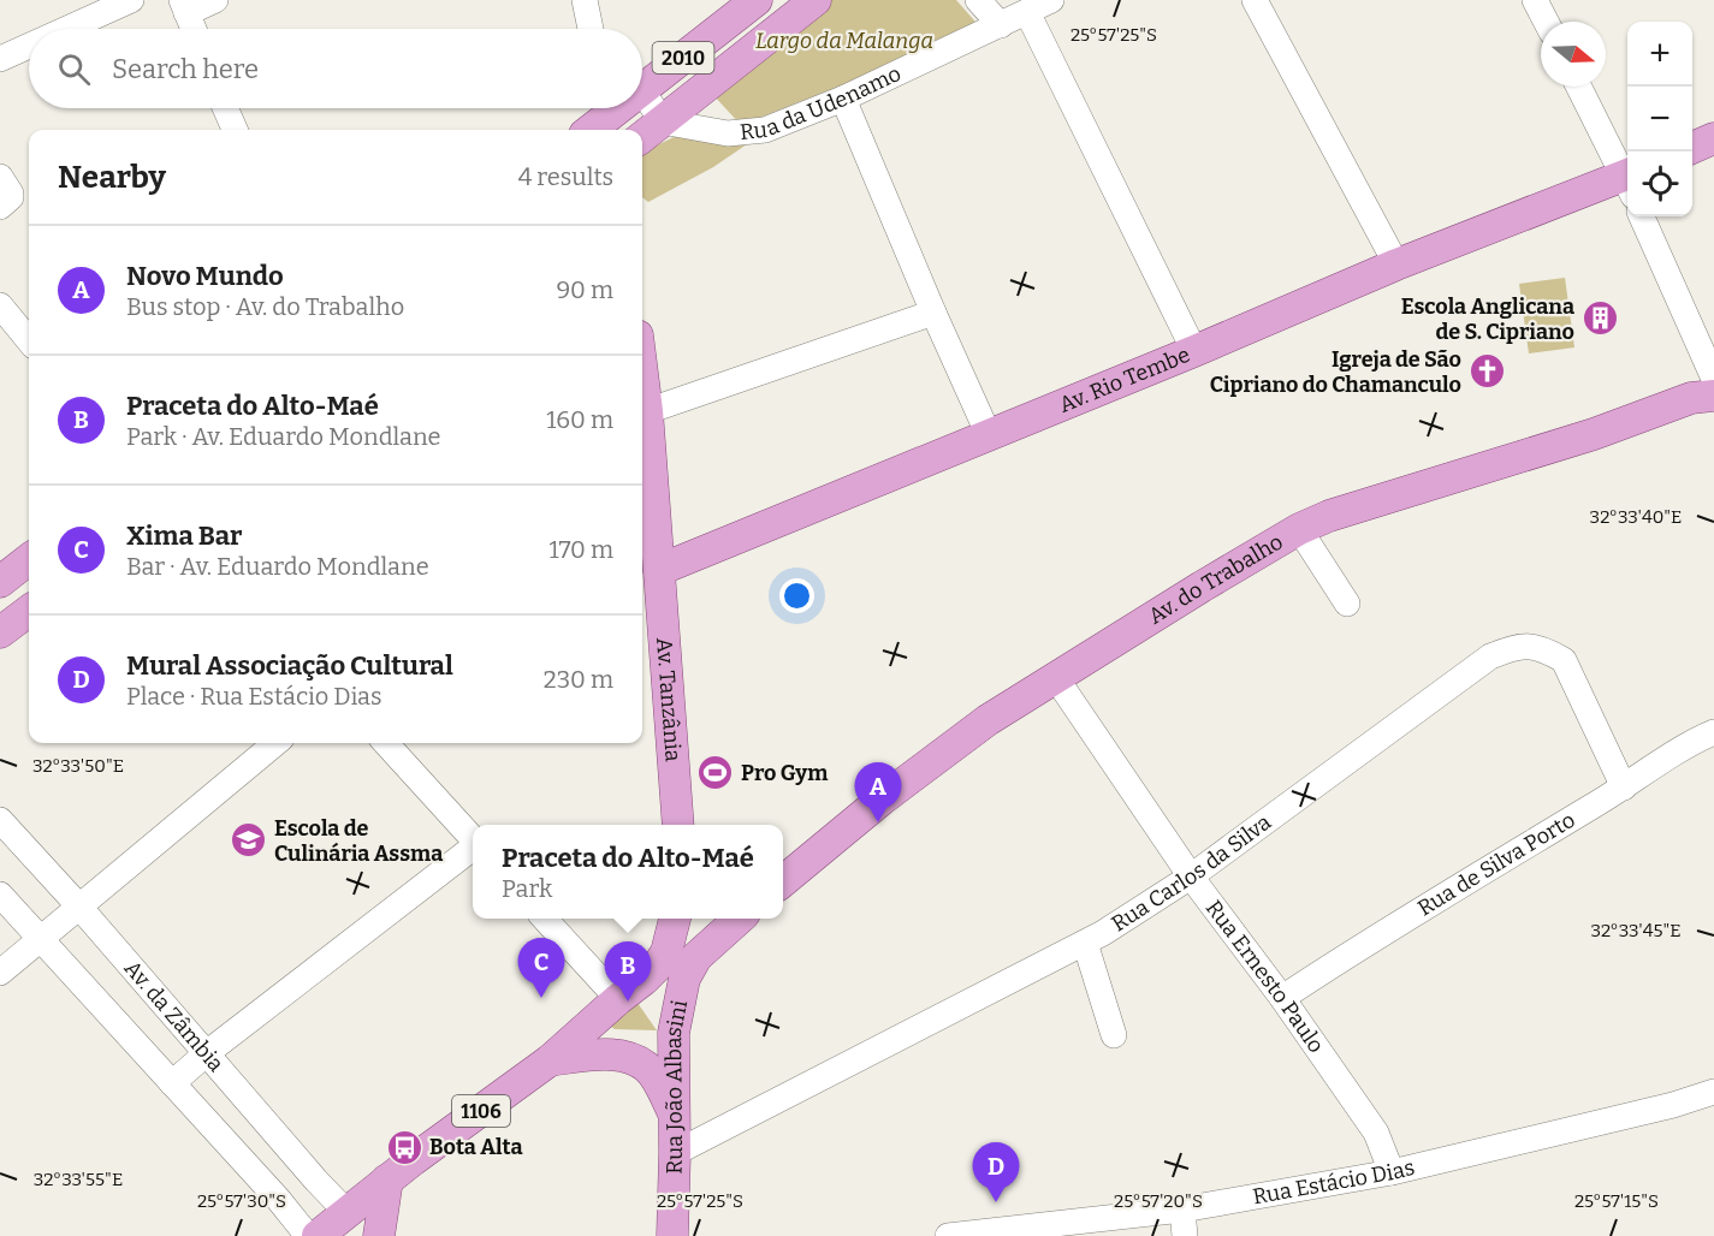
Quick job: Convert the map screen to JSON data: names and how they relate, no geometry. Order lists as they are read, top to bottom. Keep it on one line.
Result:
{"streets":{"main road":["2010","Av. Rio Tembe","Av. do Trabalho","Av. Tanzânia","Rua João Albasini","1106"],"street":["Rua da Udenamo","Rua de Silva Porto","Rua Carlos da Silva","Rua Ernesto Paulo","Av. da Zâmbia","Rua Estácio Dias"]},"crossings":[["2010","Rua da Udenamo"],["Av. Rio Tembe","Av. Tanzânia"],["Av. do Trabalho","Rua Ernesto Paulo"],["Rua de Silva Porto","Rua Carlos da Silva"],["Rua de Silva Porto","Rua Ernesto Paulo"],["Rua Carlos da Silva","Rua Ernesto Paulo"],["Rua Carlos da Silva","Rua João Albasini"],["Rua Ernesto Paulo","Rua Estácio Dias"],["Av. da Zâmbia","1106"]],"parks":["Largo da Malanga"],"places":{"building":["Escola Anglicana de S. Cipriano"],"church":["Igreja de São Cipriano do Chamanculo"],"sports":["Pro Gym"],"school or university":["Escola de Culinária Assma"],"bus stop":["Bota Alta"]},"north":"right","page":{"map_buttons":["+","−"],"search":"Search here","heading":["Nearby","4 results"],"list":[{"mark":"A","name":"Novo Mundo","note":"Bus stop · Av. do Trabalho","value":"90 m"},{"mark":"B","name":"Praceta do Alto-Maé","note":"Park · Av. Eduardo Mondlane","value":"160 m"},{"mark":"C","name":"Xima Bar","note":"Bar · Av. Eduardo Mondlane","value":"170 m"},{"mark":"D","name":"Mural Associação Cultural","note":"Place · Rua Estácio Dias","value":"230 m"}],"pins":["A","C","B","D"],"popup":["Praceta do Alto-Maé","Park"]},"coordinates":["25°57'25\"S","32°33'40\"E","32°33'50\"E","32°33'45\"E","32°33'55\"E","25°57'30\"S","25°57'20\"S","25°57'15\"S"]}
